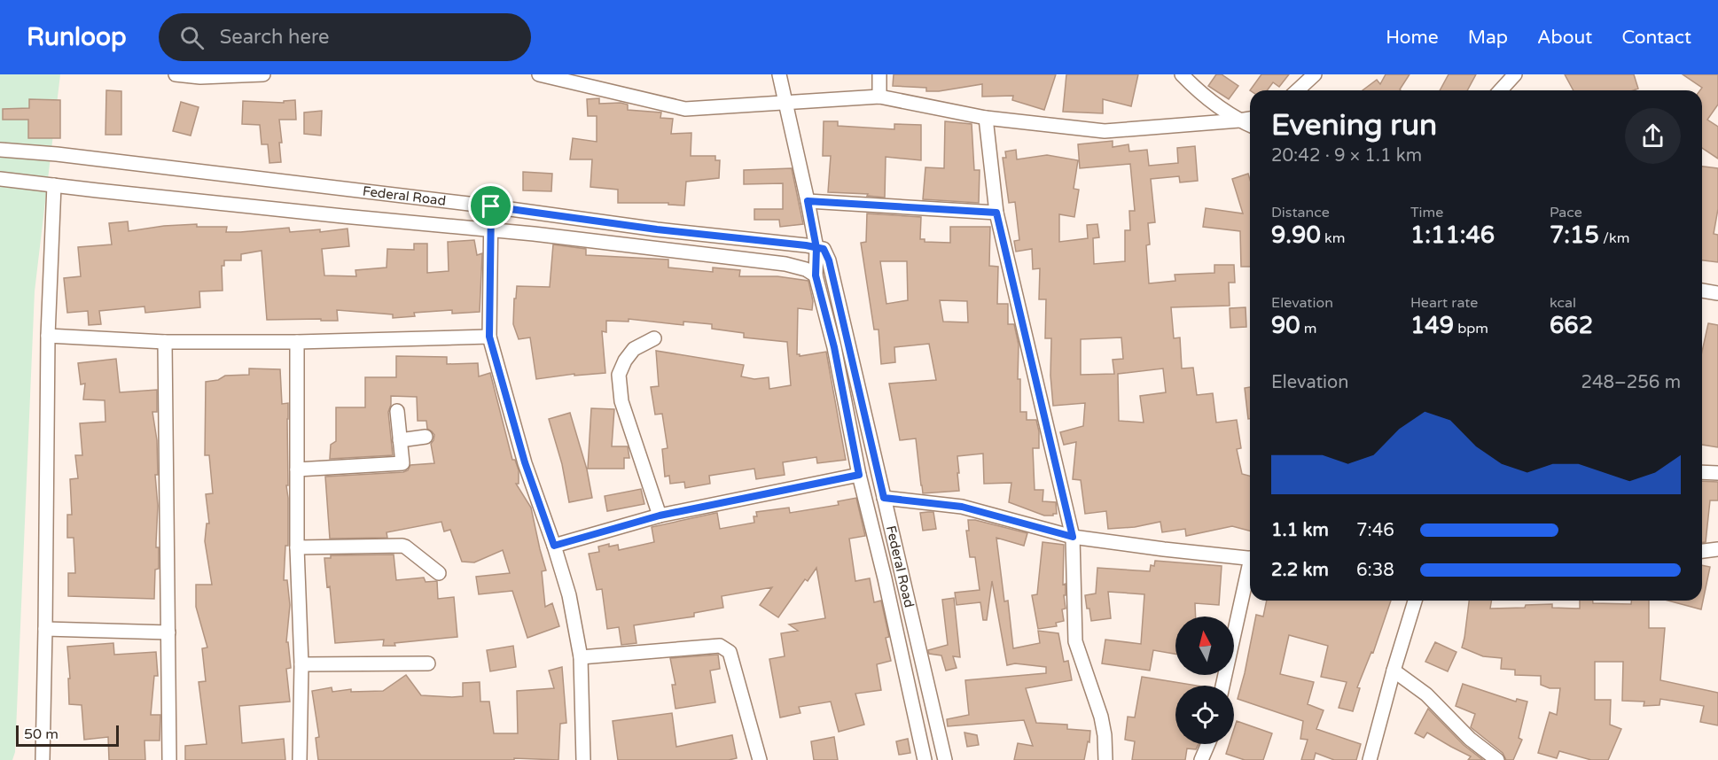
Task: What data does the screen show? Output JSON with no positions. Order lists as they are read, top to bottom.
{
  "streets": {
    "street": ["Federal Road"]
  },
  "scale_bar": "50 m",
  "north": "top",
  "page": {
    "header": "Runloop",
    "search": "Search here",
    "nav": [
      "Home",
      "Map",
      "About",
      "Contact"
    ],
    "heading": ["Evening run", "20:42 · 9 × 1.1 km"],
    "stats": [
      ["Distance", "9.90 km"],
      ["Time", "1:11:46"],
      ["Pace", "7:15 /km"],
      ["Elevation", "90 m"],
      ["Heart rate", "149 bpm"],
      ["kcal", "662"]
    ],
    "chart": ["Elevation", "248–256 m"],
    "list": [
      {
        "name": "1.1 km",
        "note": "7:46"
      },
      {
        "name": "2.2 km",
        "note": "6:38"
      }
    ],
    "scale": "50 m"
  }
}
